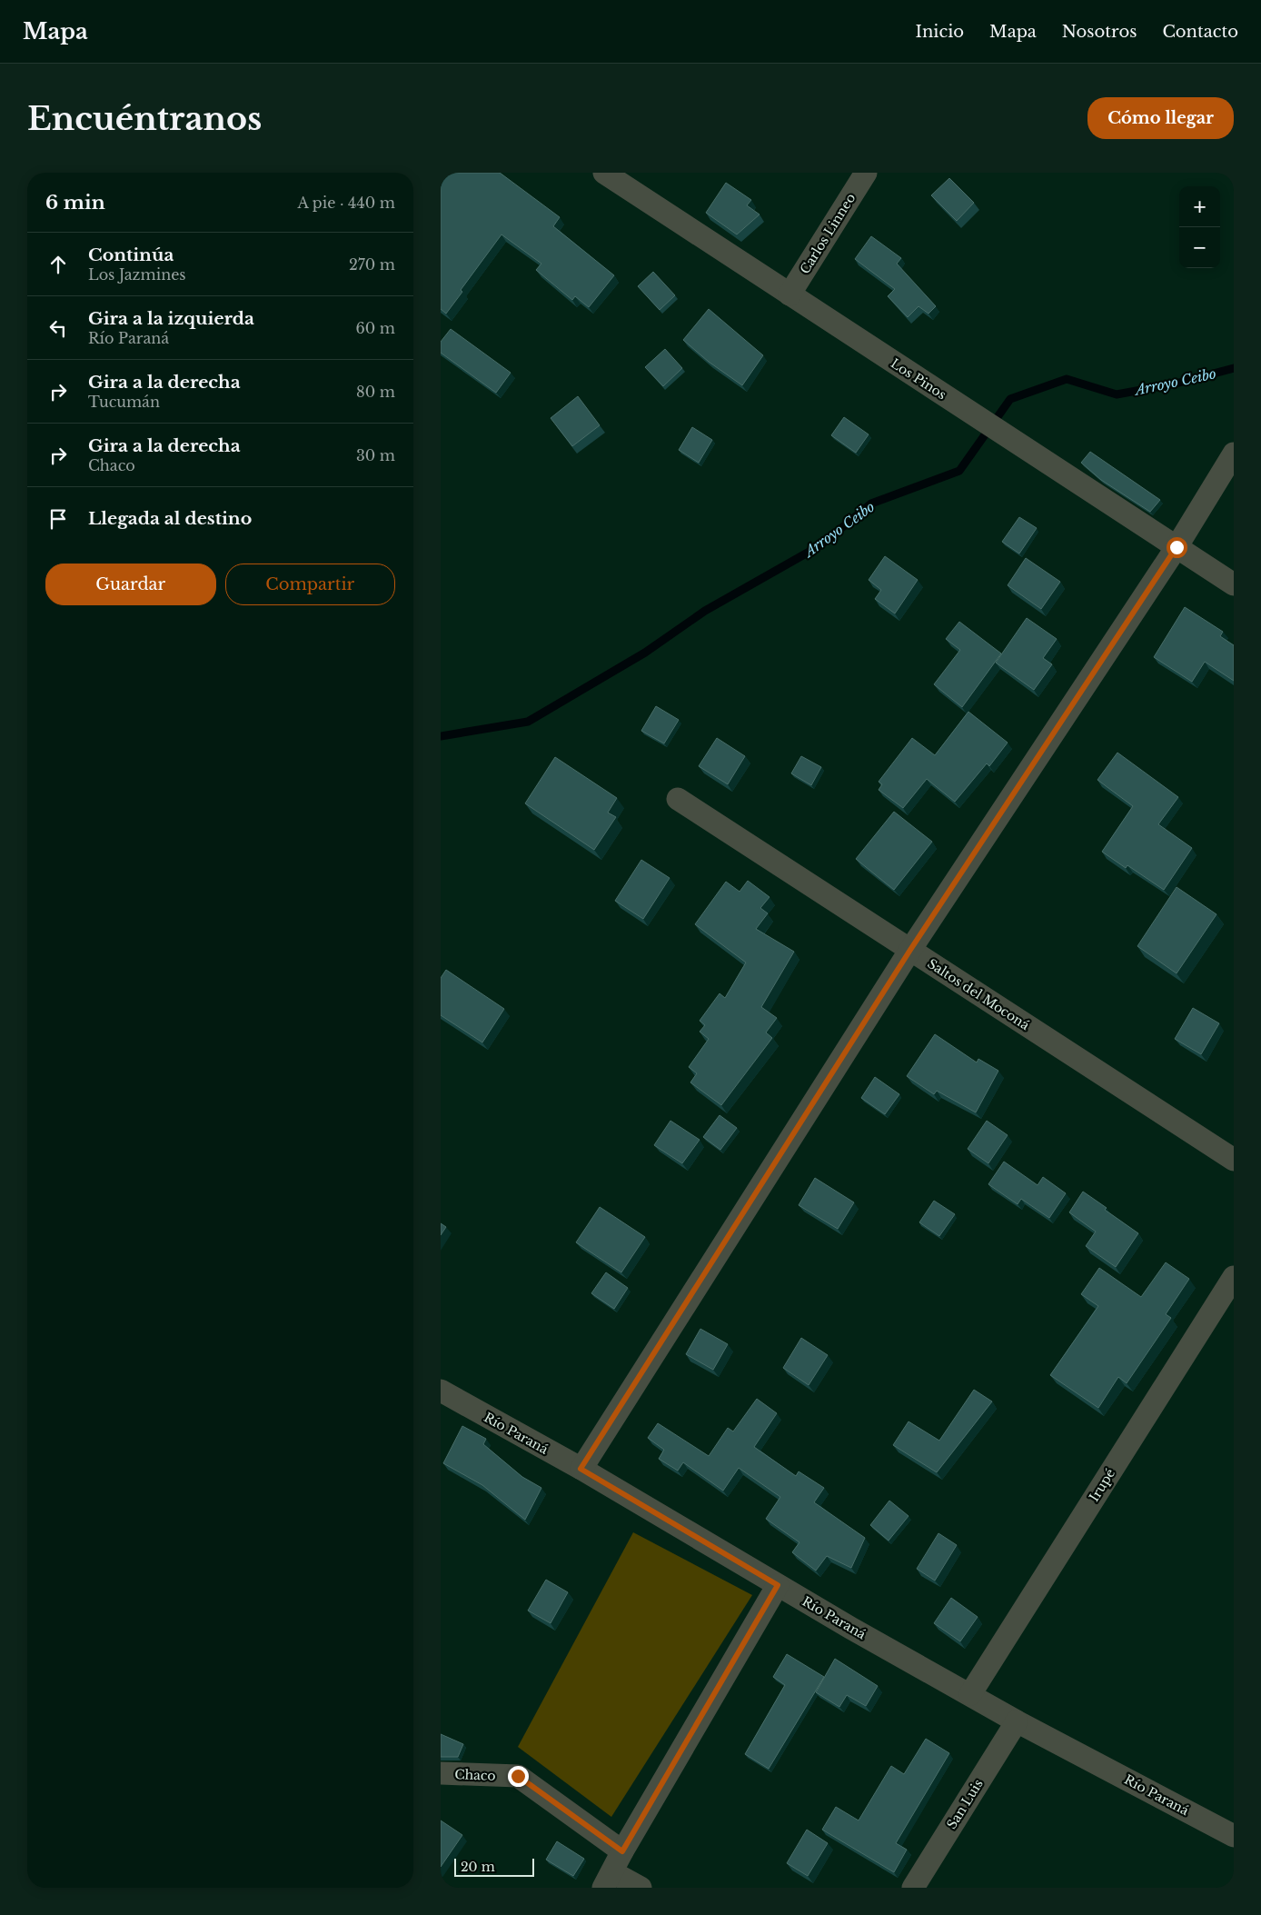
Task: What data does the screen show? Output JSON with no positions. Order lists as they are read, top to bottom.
{
  "streets": {
    "street": [
      "Carlos Linneo",
      "Los Pinos",
      "Saltos del Moconá",
      "Río Paraná",
      "Irupé",
      "Chaco",
      "San Luis"
    ]
  },
  "crossings": [
    ["Carlos Linneo", "Los Pinos"],
    ["Río Paraná", "Irupé"],
    ["Río Paraná", "San Luis"]
  ],
  "water": ["Arroyo Ceibo"],
  "scale_bar": "20 m",
  "page": {
    "header": "Mapa",
    "nav": [
      "Inicio",
      "Mapa",
      "Nosotros",
      "Contacto"
    ],
    "buttons": [
      "Cómo llegar",
      ["Guardar", "Compartir"]
    ],
    "title": "Encuéntranos",
    "heading": ["6 min", "A pie · 440 m"],
    "map_buttons": ["+", "−"],
    "list": [
      ["Continúa", "Los Jazmines", "270 m"],
      ["Gira a la izquierda", "Río Paraná", "60 m"],
      ["Gira a la derecha", "Tucumán", "80 m"],
      ["Gira a la derecha", "Chaco", "30 m"],
      "Llegada al destino"
    ],
    "scale": "20 m"
  }
}
